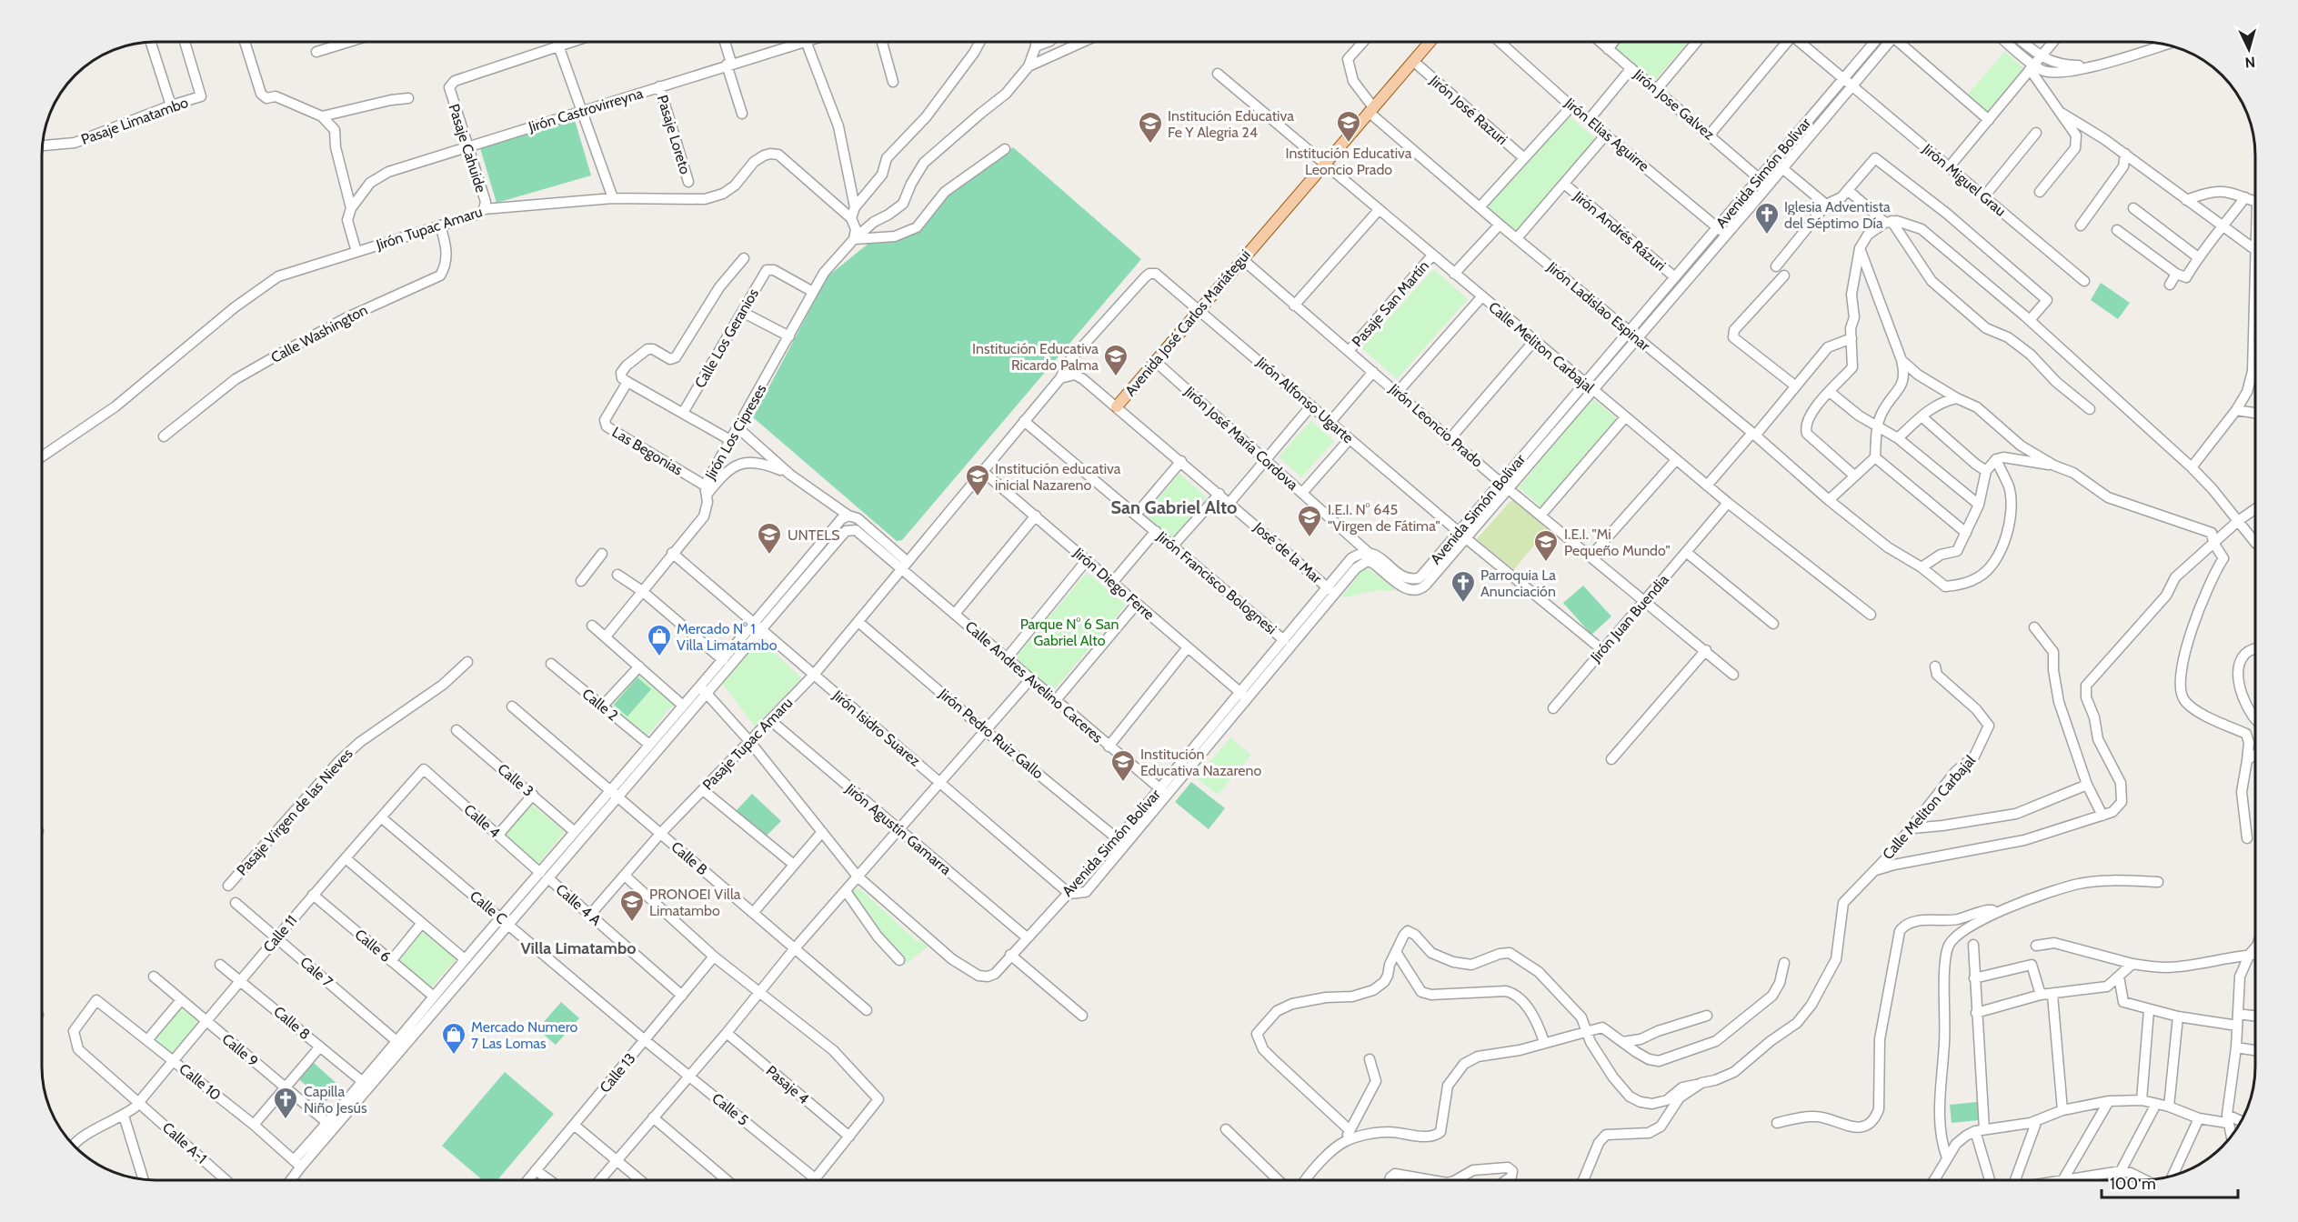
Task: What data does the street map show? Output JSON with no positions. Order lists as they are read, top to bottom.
{
  "streets": {
    "main road": ["Avenida José Carlos Mariátegui"],
    "street": [
      "Jirón Jose Galvez",
      "Jirón Castrovirreyna",
      "Jirón José Razuri",
      "Pasaje Limatambo",
      "Pasaje Loreto",
      "Jirón Elias Aguirre",
      "Pasaje Cahuide",
      "Avenida Simón Bolívar",
      "Jirón Miguel Grau",
      "Jirón Tupac Amaru",
      "Jirón Andrés Rázuri",
      "Pasaje San Martín",
      "Jirón Ladislao Espinar",
      "Calle Washington",
      "Calle Los Geranios",
      "Calle Meliton Carbajal",
      "Jirón Alfonso Ugarte",
      "Jirón Leoncio Prado",
      "Jirón Los Cipreses",
      "Jirón José María Cordova",
      "Las Begonias",
      "José de la Mar",
      "Jirón Francisco Bolognesi",
      "Jirón Diego Ferre",
      "Jirón Juan Buendia",
      "Calle Andres Avelino Caceres",
      "Calle 2",
      "Jirón Isidro Suarez",
      "Jirón Pedro Ruiz Gallo",
      "Pasaje Tupac Amaru",
      "Calle 3",
      "Pasaje Virgen de las Nieves",
      "Calle 4",
      "Jirón Agustín Gamarra",
      "Calle B",
      "Calle 4 A",
      "Calle C",
      "Calle 11",
      "Calle 6",
      "Cale 7",
      "Calle 8",
      "Calle 9",
      "Calle 13",
      "Calle 10",
      "Pasaje 4",
      "Calle 5",
      "Calle A-1"
    ]
  },
  "crossings": [
    ["Jirón Jose Galvez", "Avenida Simón Bolívar"],
    ["Jirón Castrovirreyna", "Pasaje Loreto"],
    ["Jirón Castrovirreyna", "Pasaje Cahuide"],
    ["Jirón José Razuri", "Avenida José Carlos Mariátegui"],
    ["Jirón Elias Aguirre", "Avenida Simón Bolívar"],
    ["Pasaje Cahuide", "Jirón Tupac Amaru"],
    ["Avenida Simón Bolívar", "Jirón Miguel Grau"],
    ["Avenida Simón Bolívar", "Jirón Andrés Rázuri"],
    ["Avenida Simón Bolívar", "Jirón Ladislao Espinar"],
    ["Avenida Simón Bolívar", "Calle Meliton Carbajal"],
    ["Avenida Simón Bolívar", "Jirón Alfonso Ugarte"],
    ["Avenida Simón Bolívar", "Jirón Leoncio Prado"],
    ["Avenida Simón Bolívar", "Jirón José María Cordova"],
    ["Avenida Simón Bolívar", "José de la Mar"],
    ["Avenida Simón Bolívar", "Jirón Francisco Bolognesi"],
    ["Avenida Simón Bolívar", "Jirón Diego Ferre"],
    ["Avenida Simón Bolívar", "Calle Andres Avelino Caceres"],
    ["Avenida Simón Bolívar", "Jirón Isidro Suarez"],
    ["Avenida Simón Bolívar", "Jirón Pedro Ruiz Gallo"],
    ["Avenida Simón Bolívar", "Jirón Agustín Gamarra"],
    ["Jirón Tupac Amaru", "Calle Washington"],
    ["Pasaje San Martín", "Calle Meliton Carbajal"],
    ["Pasaje San Martín", "Jirón Leoncio Prado"],
    ["Jirón Ladislao Espinar", "Avenida José Carlos Mariátegui"],
    ["Avenida José Carlos Mariátegui", "Calle Meliton Carbajal"],
    ["Avenida José Carlos Mariátegui", "Jirón Alfonso Ugarte"],
    ["Avenida José Carlos Mariátegui", "Jirón Leoncio Prado"],
    ["Avenida José Carlos Mariátegui", "Jirón José María Cordova"],
    ["Avenida José Carlos Mariátegui", "José de la Mar"],
    ["Calle Los Geranios", "Jirón Los Cipreses"],
    ["Calle Meliton Carbajal", "Jirón Juan Buendia"],
    ["Jirón Alfonso Ugarte", "Jirón Juan Buendia"],
    ["Jirón Leoncio Prado", "Jirón Juan Buendia"],
    ["Jirón Los Cipreses", "Las Begonias"],
    ["Jirón Los Cipreses", "Jirón Isidro Suarez"],
    ["Calle Andres Avelino Caceres", "Pasaje Tupac Amaru"],
    ["Jirón Isidro Suarez", "Pasaje Tupac Amaru"],
    ["Jirón Pedro Ruiz Gallo", "Pasaje Tupac Amaru"],
    ["Pasaje Tupac Amaru", "Jirón Agustín Gamarra"],
    ["Pasaje Tupac Amaru", "Calle B"],
    ["Pasaje Tupac Amaru", "Calle 4 A"],
    ["Calle 4", "Calle 4 A"],
    ["Calle 4", "Calle 11"],
    ["Calle 4 A", "Calle 13"],
    ["Calle C", "Calle 11"],
    ["Calle C", "Calle 13"],
    ["Calle C", "Calle 5"],
    ["Calle 11", "Calle 6"],
    ["Calle 11", "Cale 7"],
    ["Calle 11", "Calle 8"],
    ["Calle 11", "Calle 9"],
    ["Calle 11", "Calle 10"],
    ["Calle 11", "Calle A-1"],
    ["Calle 13", "Calle 5"],
    ["Calle 10", "Calle A-1"]
  ],
  "districts": ["San Gabriel Alto", "Villa Limatambo"],
  "parks": ["Parque N° 6 San Gabriel Alto"],
  "places": {
    "school or university": [
      "Institución Educativa Leoncio Prado",
      "Institución Educativa Fe Y Alegria 24",
      "Institución Educativa Ricardo Palma",
      "Institución educativa inicial Nazareno",
      "I.E.I. N° 645 \"Virgen de Fátima\"",
      "UNTELS",
      "I.E.I. \"Mi Pequeño Mundo\"",
      "Institución Educativa Nazareno",
      "PRONOEI Villa Limatambo"
    ],
    "church": ["Iglesia Adventista del Séptimo Día", "Parroquia La Anunciación", "Capilla Niño Jesús"],
    "shop": ["Mercado N° 1 Villa Limatambo", "Mercado Numero 7 Las Lomas"]
  },
  "scale_bar": "100 m",
  "north": "bottom"
}
